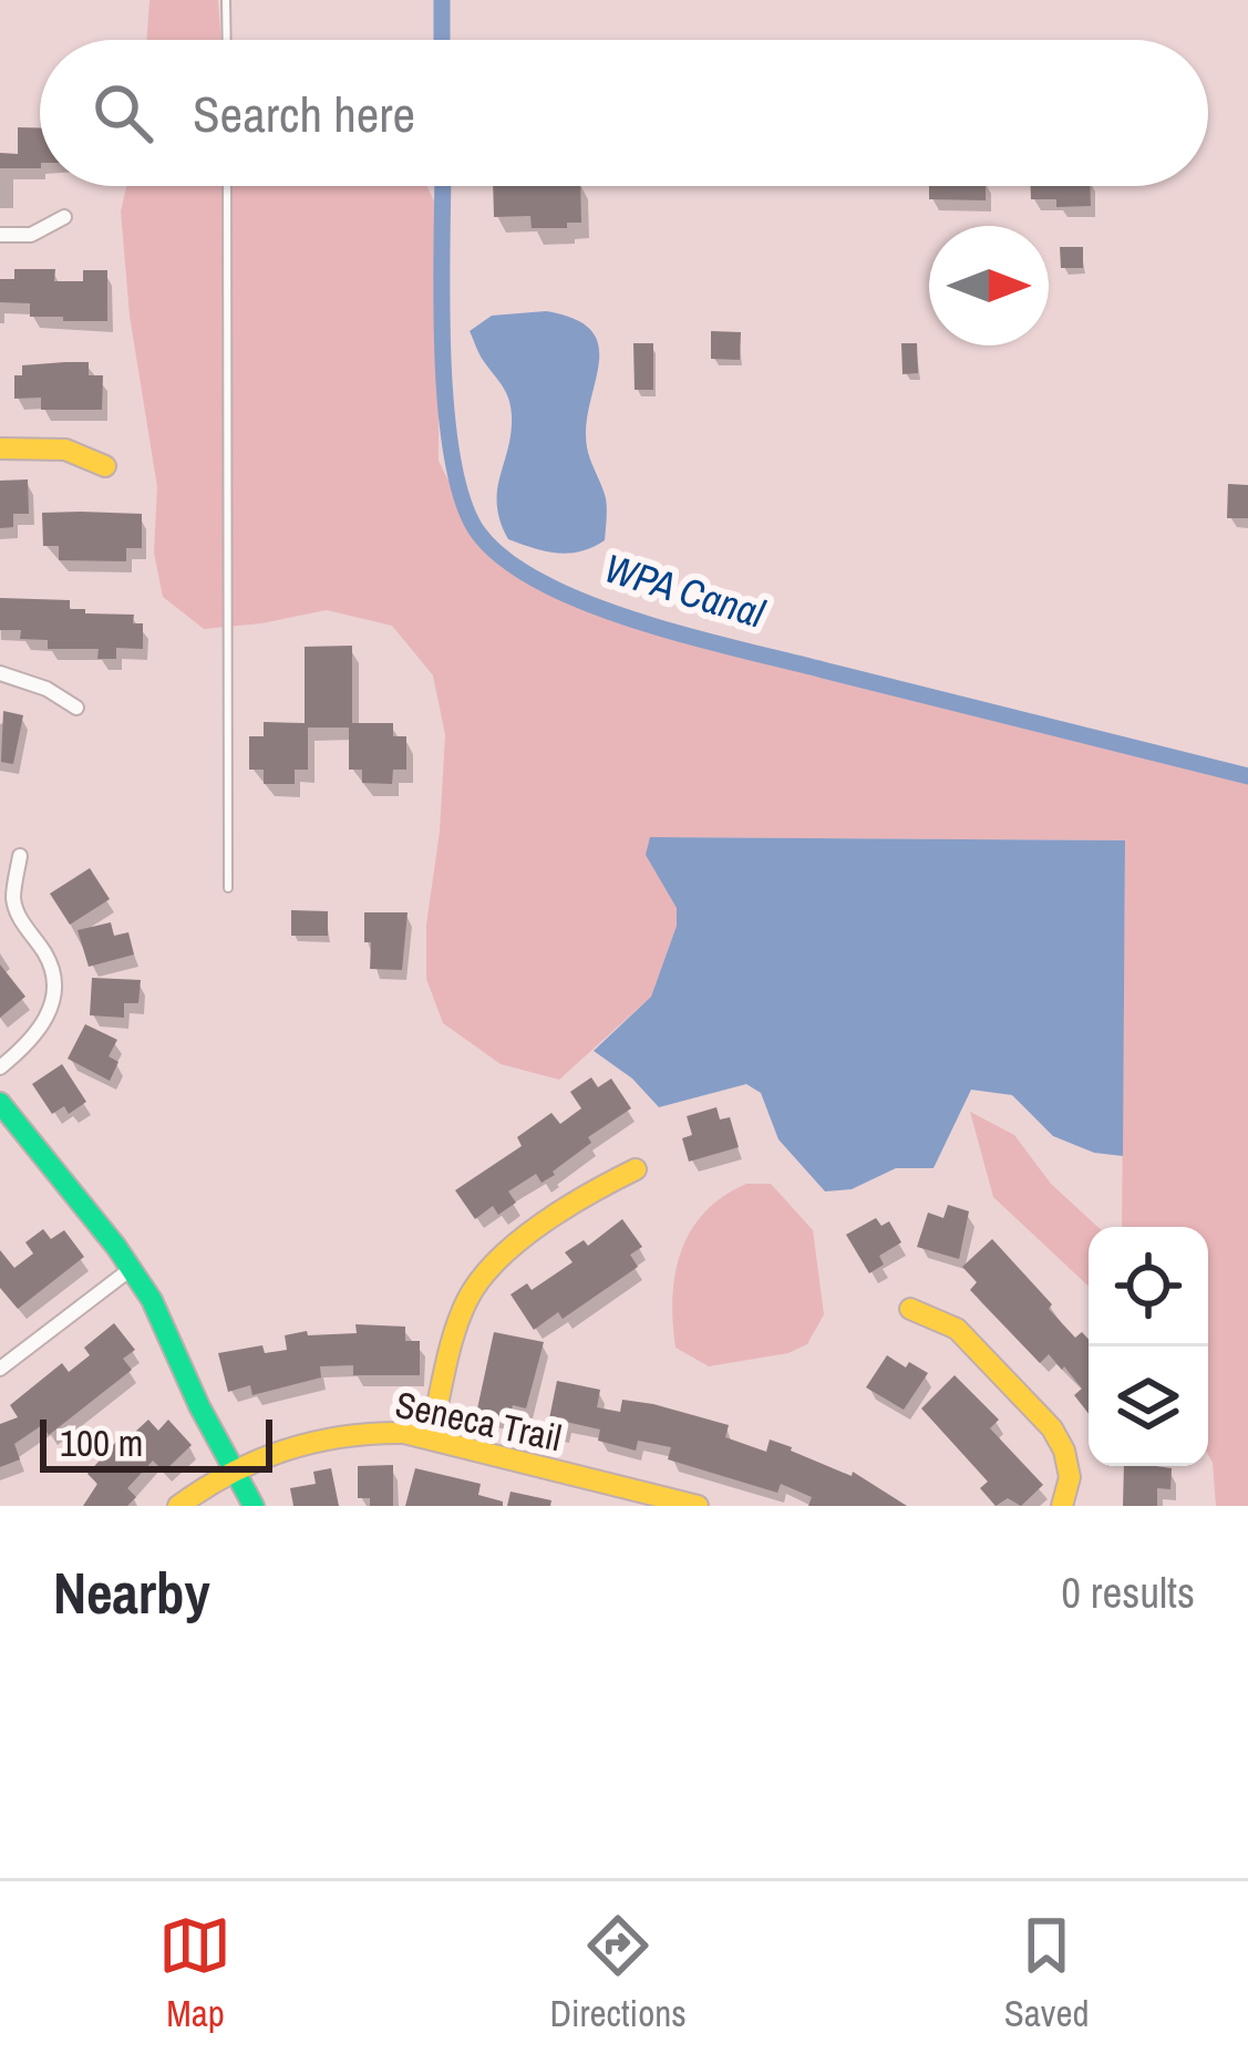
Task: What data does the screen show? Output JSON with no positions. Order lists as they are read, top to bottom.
{
  "streets": {
    "street": ["Seneca Trail"]
  },
  "water": ["WPA Canal"],
  "scale_bar": "100 m",
  "north": "right",
  "page": {
    "search": "Search here",
    "scale": "100 m",
    "heading": ["Nearby", "0 results"],
    "nav": ["Map", "Directions", "Saved"]
  }
}
